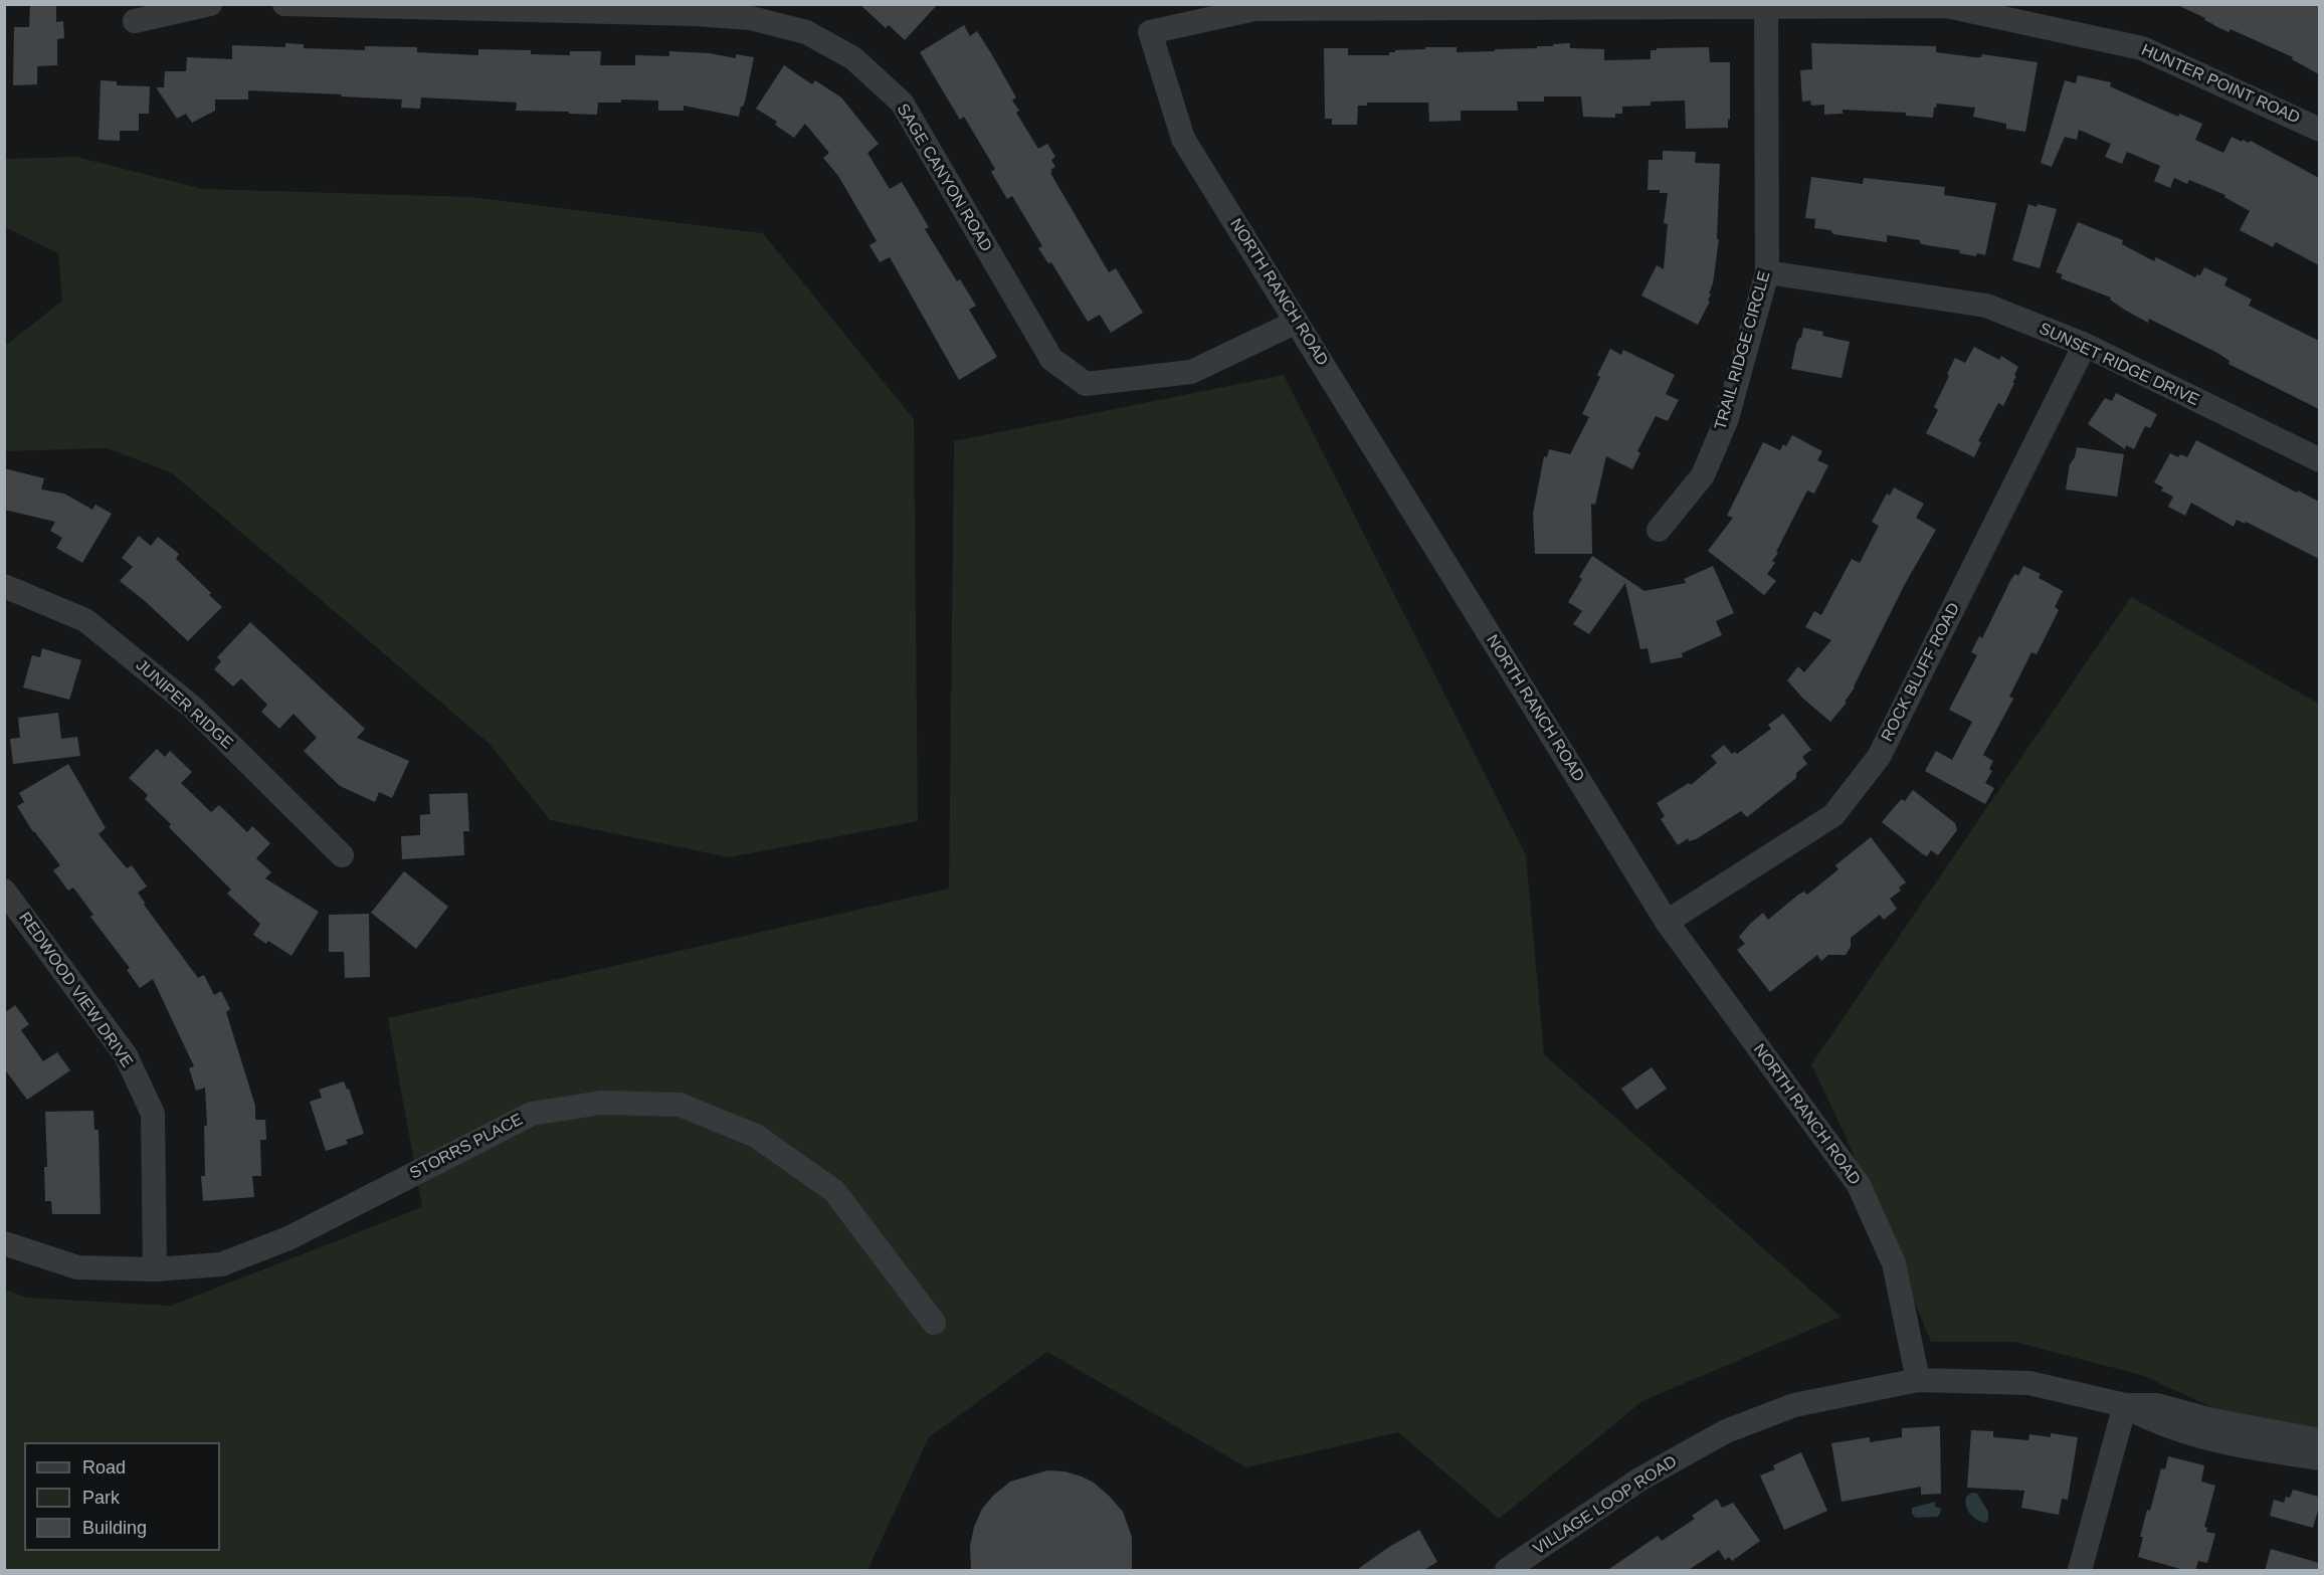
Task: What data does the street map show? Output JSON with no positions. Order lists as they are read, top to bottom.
{
  "streets": {
    "street": [
      "HUNTER POINT ROAD",
      "SAGE CANYON ROAD",
      "NORTH RANCH ROAD",
      "TRAIL RIDGE CIRCLE",
      "SUNSET RIDGE DRIVE",
      "ROCK BLUFF ROAD",
      "JUNIPER RIDGE",
      "REDWOOD VIEW DRIVE",
      "STORRS PLACE",
      "VILLAGE LOOP ROAD"
    ]
  },
  "crossings": [
    ["HUNTER POINT ROAD", "NORTH RANCH ROAD"],
    ["HUNTER POINT ROAD", "TRAIL RIDGE CIRCLE"],
    ["SAGE CANYON ROAD", "NORTH RANCH ROAD"],
    ["NORTH RANCH ROAD", "ROCK BLUFF ROAD"],
    ["NORTH RANCH ROAD", "VILLAGE LOOP ROAD"],
    ["TRAIL RIDGE CIRCLE", "SUNSET RIDGE DRIVE"],
    ["SUNSET RIDGE DRIVE", "ROCK BLUFF ROAD"],
    ["REDWOOD VIEW DRIVE", "STORRS PLACE"]
  ],
  "legend": ["Road", "Park", "Building"]
}
